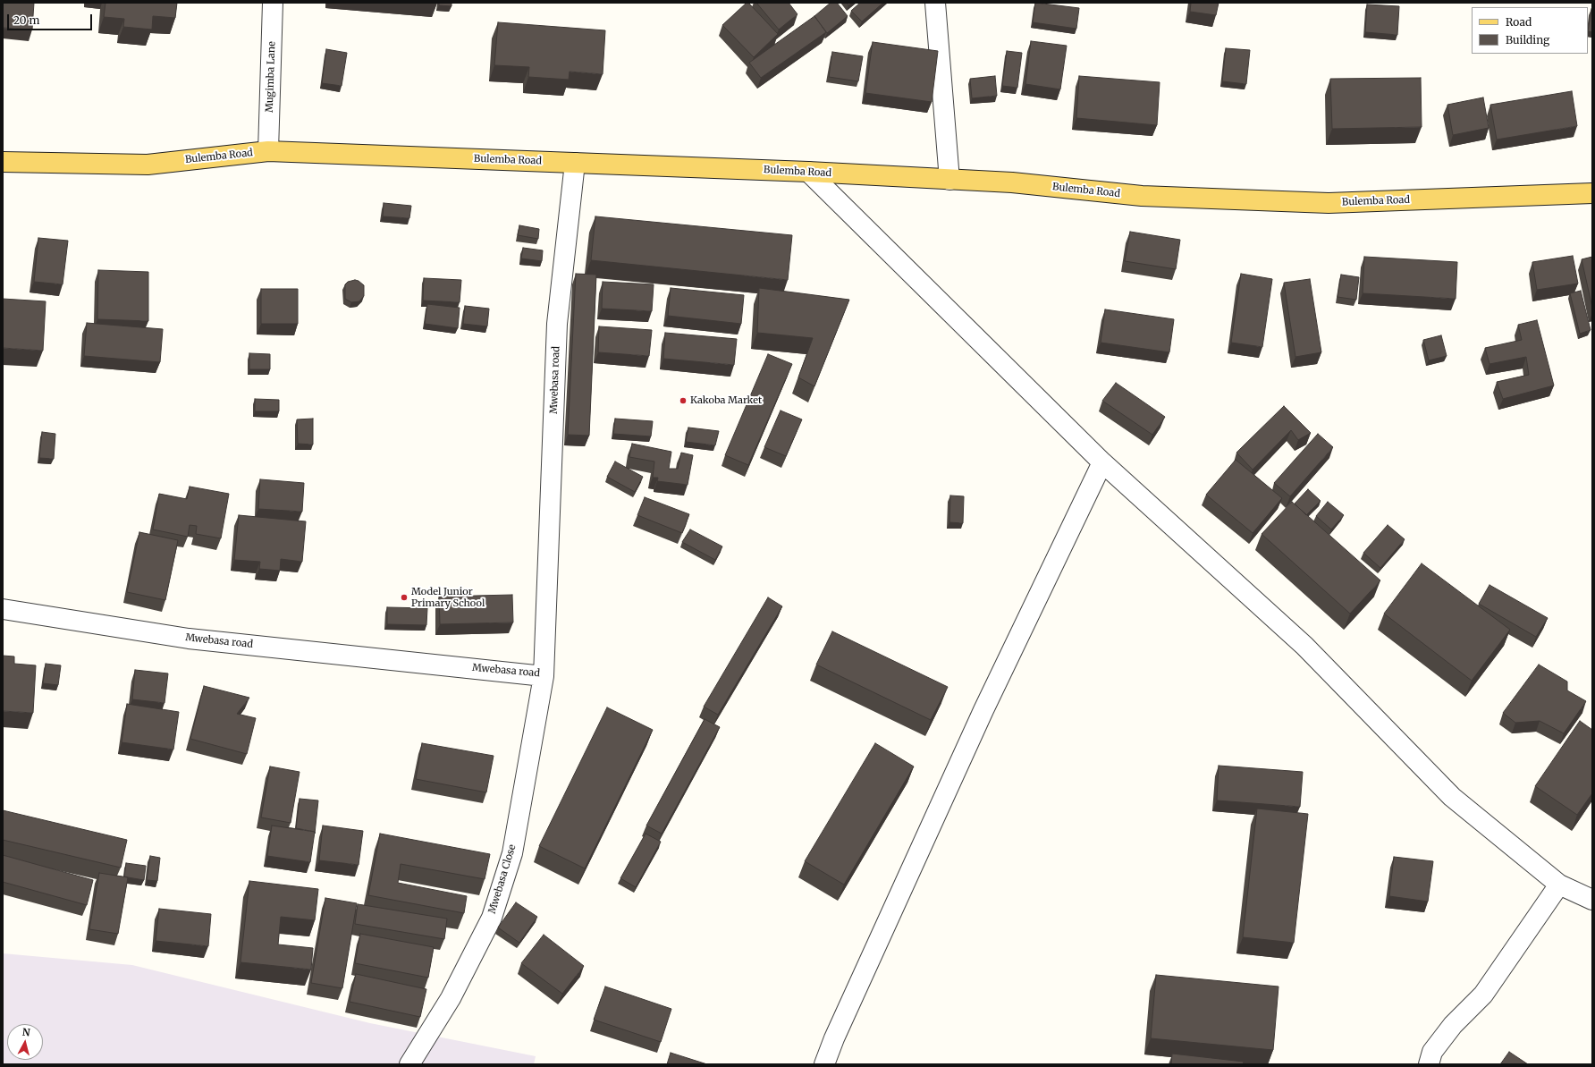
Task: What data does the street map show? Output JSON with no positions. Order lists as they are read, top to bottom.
{
  "streets": {
    "main road": ["Bulemba Road"],
    "street": ["Mugimba Lane", "Mwebasa road", "Mwebasa Close"]
  },
  "crossings": [
    ["Mugimba Lane", "Bulemba Road"],
    ["Bulemba Road", "Mwebasa road"],
    ["Mwebasa road", "Mwebasa Close"]
  ],
  "places": ["Kakoba Market", "Model Junior Primary School"],
  "legend": ["Road", "Building"],
  "scale_bar": "20 m",
  "north": "top"
}
